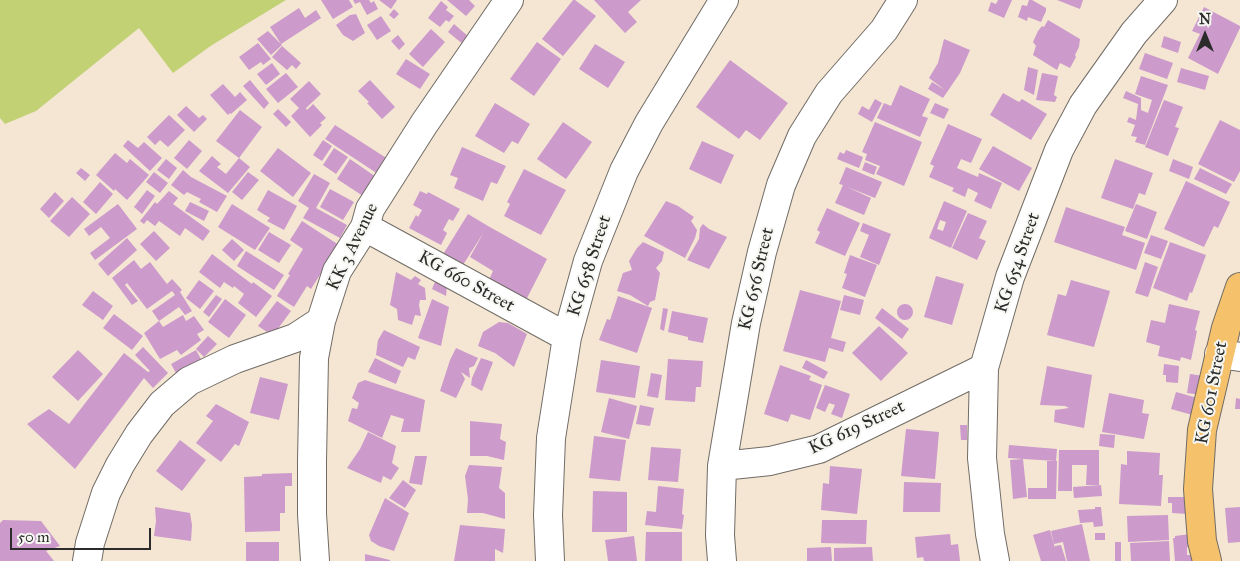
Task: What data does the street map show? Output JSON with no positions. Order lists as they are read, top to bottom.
{
  "streets": {
    "main road": ["KG 601 Street"],
    "street": [
      "KK 3 Avenue",
      "KG 654 Street",
      "KG 658 Street",
      "KG 656 Street",
      "KG 660 Street",
      "KG 619 Street"
    ]
  },
  "crossings": [
    ["KK 3 Avenue", "KG 660 Street"],
    ["KG 654 Street", "KG 619 Street"],
    ["KG 658 Street", "KG 660 Street"],
    ["KG 656 Street", "KG 619 Street"]
  ],
  "scale_bar": "50 m",
  "north": "top"
}
